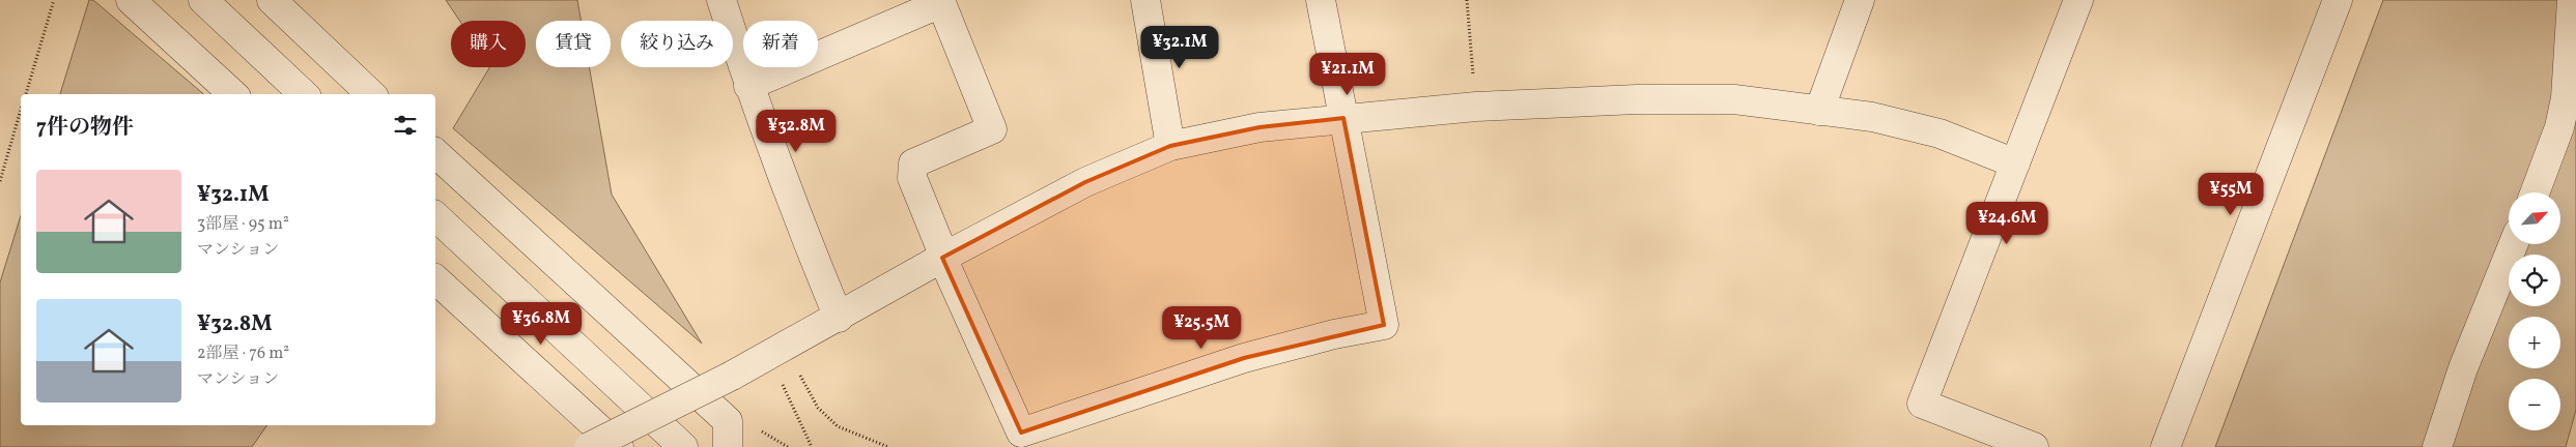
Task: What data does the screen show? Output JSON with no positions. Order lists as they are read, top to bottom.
{
  "north": "top right",
  "page": {
    "chip": [
      "購入",
      "賃貸",
      "絞り込み",
      "新着"
    ],
    "price": [
      "¥32.1M",
      "¥21.1M",
      "¥32.8M",
      "¥55M",
      "¥24.6M",
      "¥36.8M",
      "¥25.5M"
    ],
    "heading": "7件の物件",
    "list": [
      {
        "name": "¥32.1M",
        "note": "3部屋 · 95 m² · マンション"
      },
      {
        "name": "¥32.8M",
        "note": "2部屋 · 76 m² · マンション"
      }
    ],
    "map_buttons": ["+", "−"]
  }
}
